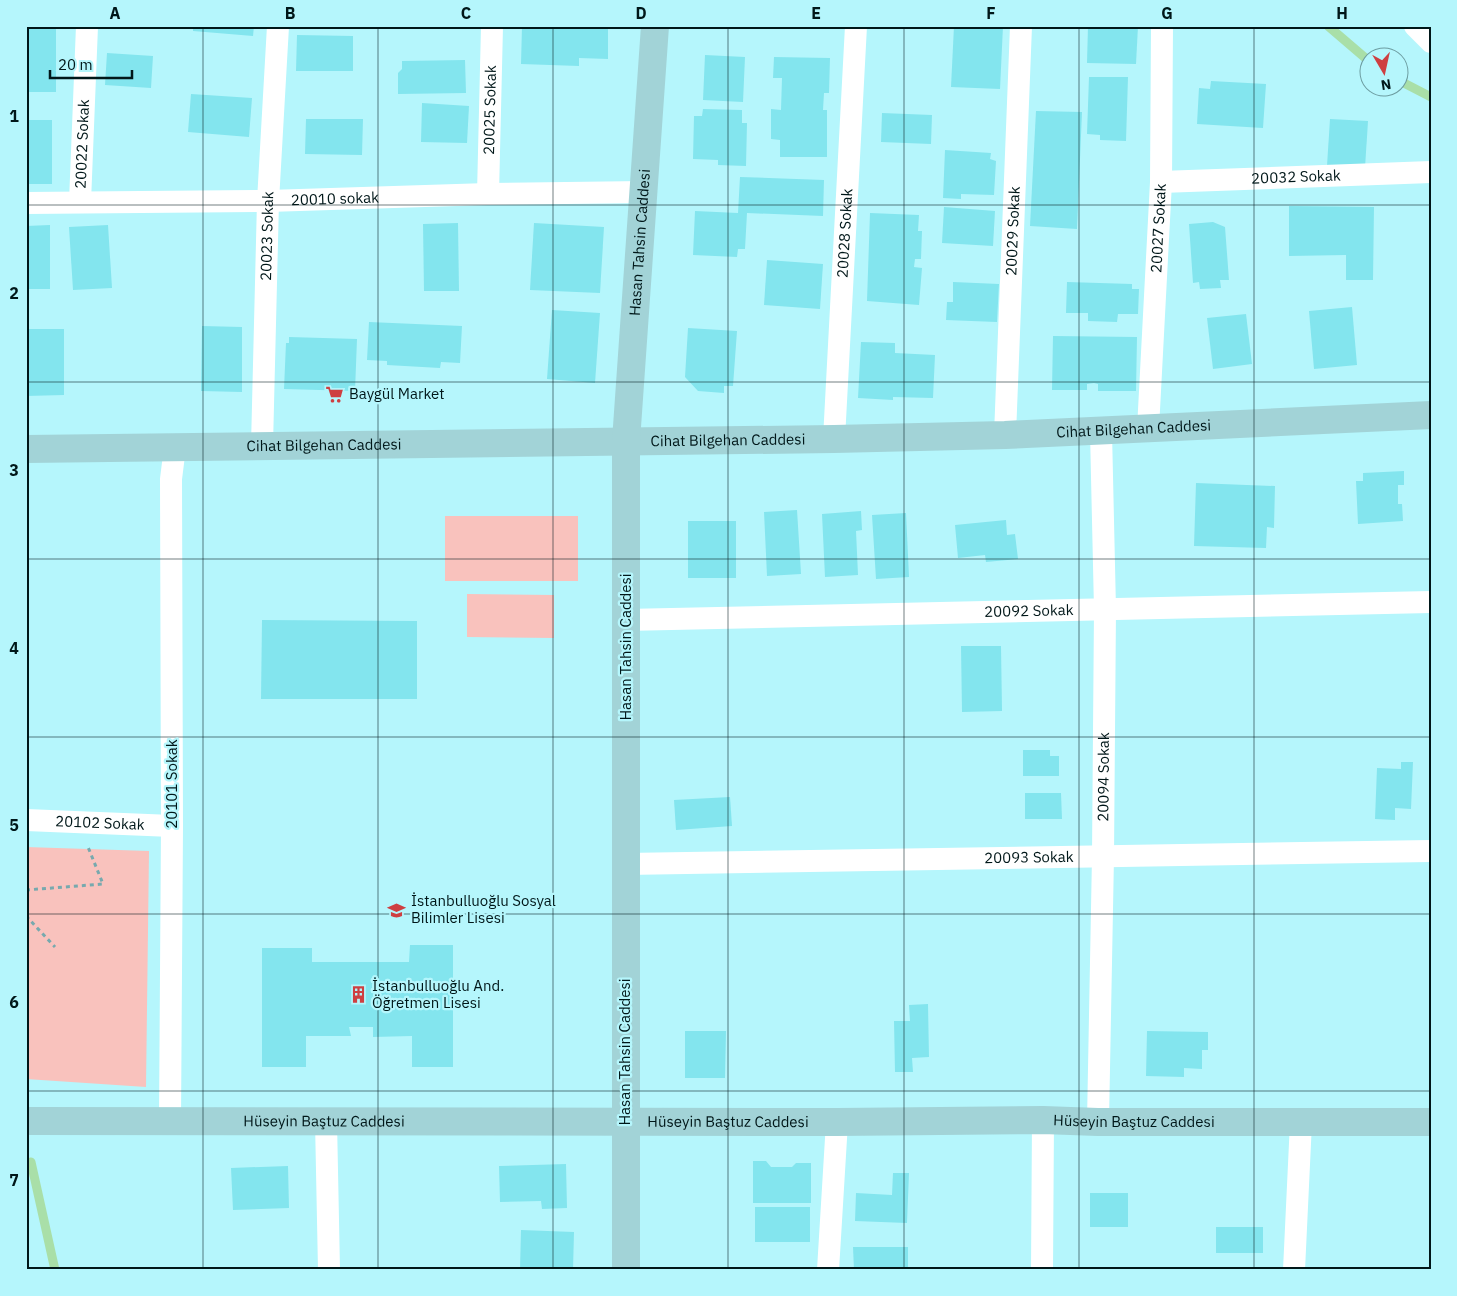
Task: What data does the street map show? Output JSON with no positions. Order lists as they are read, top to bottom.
{
  "streets": {
    "main road": ["Hasan Tahsin Caddesi", "Cihat Bilgehan Caddesi", "Hüseyin Baştuz Caddesi"],
    "street": [
      "20025 Sokak",
      "20022 Sokak",
      "20032 Sokak",
      "20010 sokak",
      "20027 Sokak",
      "20029 Sokak",
      "20028 Sokak",
      "20023 Sokak",
      "20092 Sokak",
      "20094 Sokak",
      "20101 Sokak",
      "20102 Sokak",
      "20093 Sokak"
    ]
  },
  "crossings": [
    ["20025 Sokak", "20010 sokak"],
    ["20022 Sokak", "20010 sokak"],
    ["20032 Sokak", "20027 Sokak"],
    ["20010 sokak", "20023 Sokak"],
    ["20010 sokak", "Hasan Tahsin Caddesi"],
    ["20027 Sokak", "Cihat Bilgehan Caddesi"],
    ["20029 Sokak", "Cihat Bilgehan Caddesi"],
    ["20028 Sokak", "Cihat Bilgehan Caddesi"],
    ["20023 Sokak", "Cihat Bilgehan Caddesi"],
    ["Hasan Tahsin Caddesi", "Cihat Bilgehan Caddesi"],
    ["Hasan Tahsin Caddesi", "20092 Sokak"],
    ["Hasan Tahsin Caddesi", "20093 Sokak"],
    ["Hasan Tahsin Caddesi", "Hüseyin Baştuz Caddesi"],
    ["Cihat Bilgehan Caddesi", "20094 Sokak"],
    ["Cihat Bilgehan Caddesi", "20101 Sokak"],
    ["20092 Sokak", "20094 Sokak"],
    ["20094 Sokak", "20093 Sokak"],
    ["20094 Sokak", "Hüseyin Baştuz Caddesi"],
    ["20101 Sokak", "20102 Sokak"],
    ["20101 Sokak", "Hüseyin Baştuz Caddesi"]
  ],
  "places": {
    "supermarket": ["Baygül Market"],
    "school or university": ["İstanbulluoğlu Sosyal Bilimler Lisesi"],
    "building": ["İstanbulluoğlu And. Öğretmen Lisesi"]
  },
  "scale_bar": "20 m",
  "north": "bottom",
  "grid": {
    "columns": [
      "A",
      "B",
      "C",
      "D",
      "E",
      "F",
      "G",
      "H"
    ],
    "rows": [
      "1",
      "2",
      "3",
      "4",
      "5",
      "6",
      "7"
    ]
  }
}
